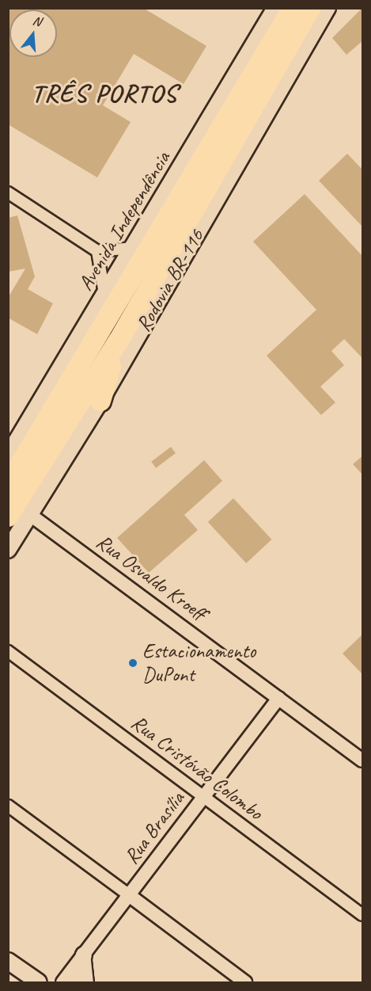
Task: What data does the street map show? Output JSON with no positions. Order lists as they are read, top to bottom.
{
  "streets": {
    "highway": ["Rodovia BR-116"],
    "main road": ["Avenida Independência"],
    "street": ["Rua Osvaldo Kroeff", "Rua Cristóvão Colombo", "Rua Brasília"]
  },
  "crossings": [
    ["Rodovia BR-116", "Rua Osvaldo Kroeff"],
    ["Rua Osvaldo Kroeff", "Rua Brasília"],
    ["Rua Cristóvão Colombo", "Rua Brasília"]
  ],
  "districts": ["TRÊS PORTOS"],
  "places": ["Estacionamento DuPont"],
  "north": "top"
}
